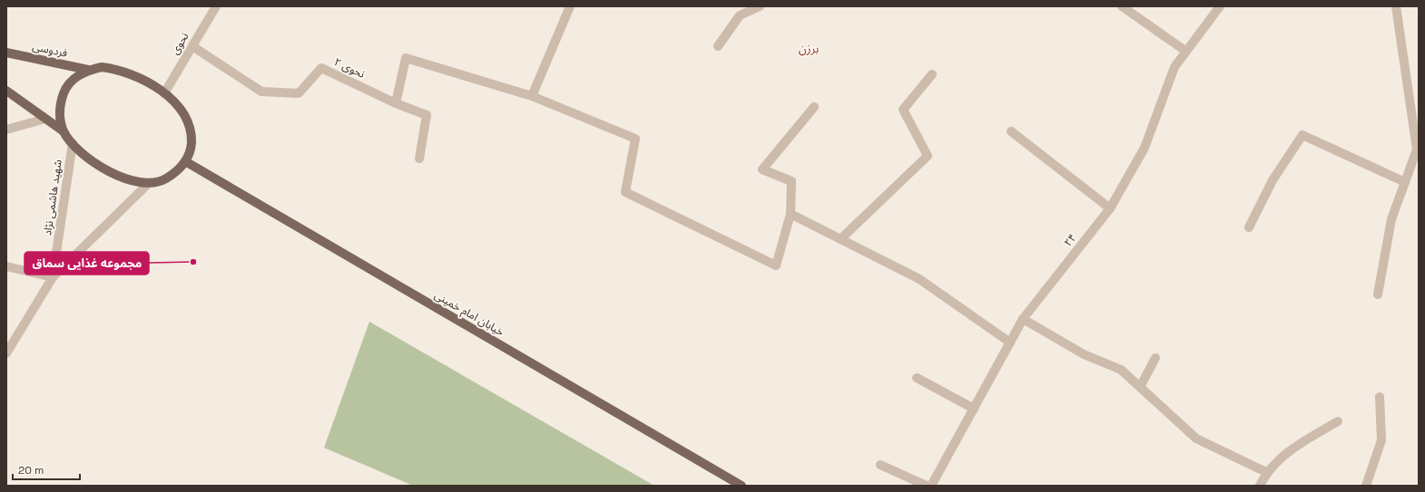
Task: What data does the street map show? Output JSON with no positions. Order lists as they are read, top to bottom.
{
  "streets": {
    "main road": ["فردوسی", "خیابان امام خمینی"],
    "street": [
      "نحوی",
      "نحوی ۲",
      "شهید هاشمی نژاد",
      "۲۴"
    ]
  },
  "crossings": [
    ["نحوی", "فردوسی"],
    ["نحوی", "نحوی ۲"],
    ["نحوی", "شهید هاشمی نژاد"],
    ["نحوی", "خیابان امام خمینی"],
    ["فردوسی", "شهید هاشمی نژاد"],
    ["فردوسی", "خیابان امام خمینی"],
    ["شهید هاشمی نژاد", "خیابان امام خمینی"]
  ],
  "districts": ["برزن"],
  "places": ["مجموعه غذایی سماق"],
  "scale_bar": "20 m"
}
